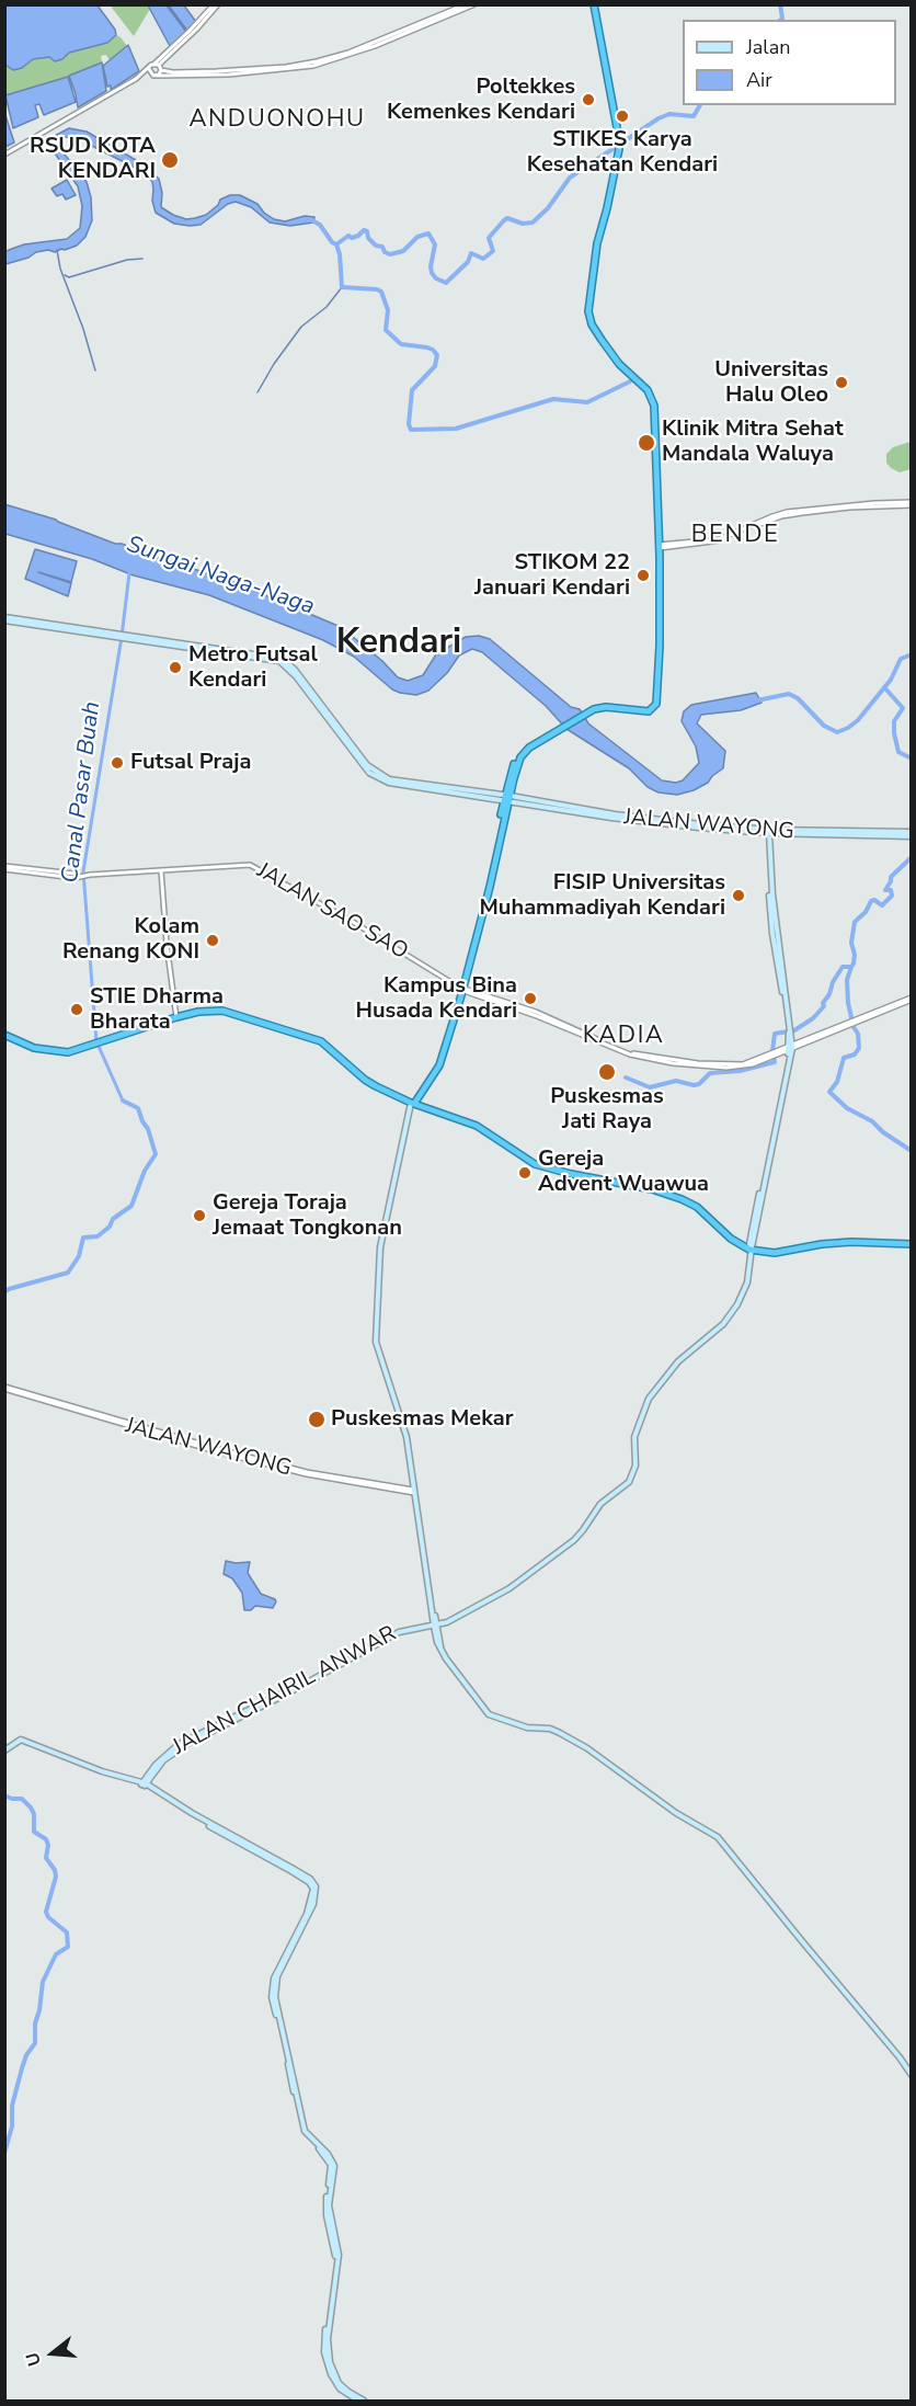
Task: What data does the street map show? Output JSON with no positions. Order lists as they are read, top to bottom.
{
  "streets": {
    "main road": ["JALAN WAYONG", "JALAN CHAIRIL ANWAR"],
    "street": ["JALAN SAO SAO"]
  },
  "crossings": [
    ["JALAN WAYONG", "JALAN CHAIRIL ANWAR"],
    ["JALAN SAO SAO", "JALAN CHAIRIL ANWAR"]
  ],
  "districts": [
    "ANDUONOHU",
    "BENDE",
    "Kendari",
    "KADIA"
  ],
  "water": ["Sungai Naga-Naga", "Canal Pasar Buah"],
  "places": [
    "Poltekkes Kemenkes Kendari",
    "STIKES Karya Kesehatan Kendari",
    "RSUD KOTA KENDARI",
    "Universitas Halu Oleo",
    "Klinik Mitra Sehat Mandala Waluya",
    "STIKOM 22 Januari Kendari",
    "Metro Futsal Kendari",
    "Futsal Praja",
    "FISIP Universitas Muhammadiyah Kendari",
    "Kolam Renang KONI",
    "Kampus Bina Husada Kendari",
    "STIE Dharma Bharata",
    "Puskesmas Jati Raya",
    "Gereja Advent Wuawua",
    "Gereja Toraja Jemaat Tongkonan",
    "Puskesmas Mekar"
  ],
  "legend": ["Jalan", "Air"],
  "north": "left"
}
